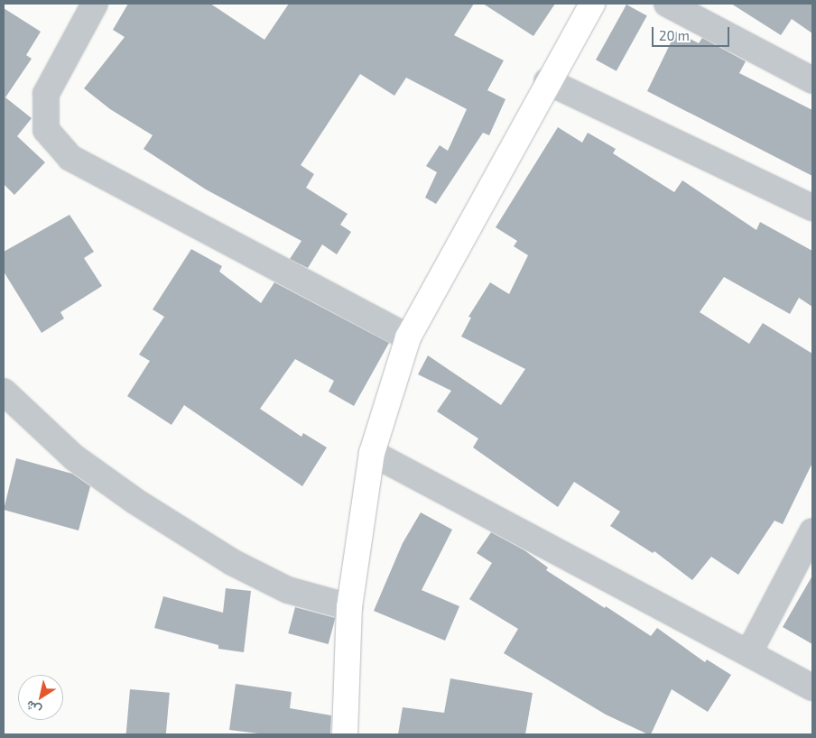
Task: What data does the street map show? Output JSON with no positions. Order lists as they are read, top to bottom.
{
  "scale_bar": "20 m",
  "north": "bottom left"
}
